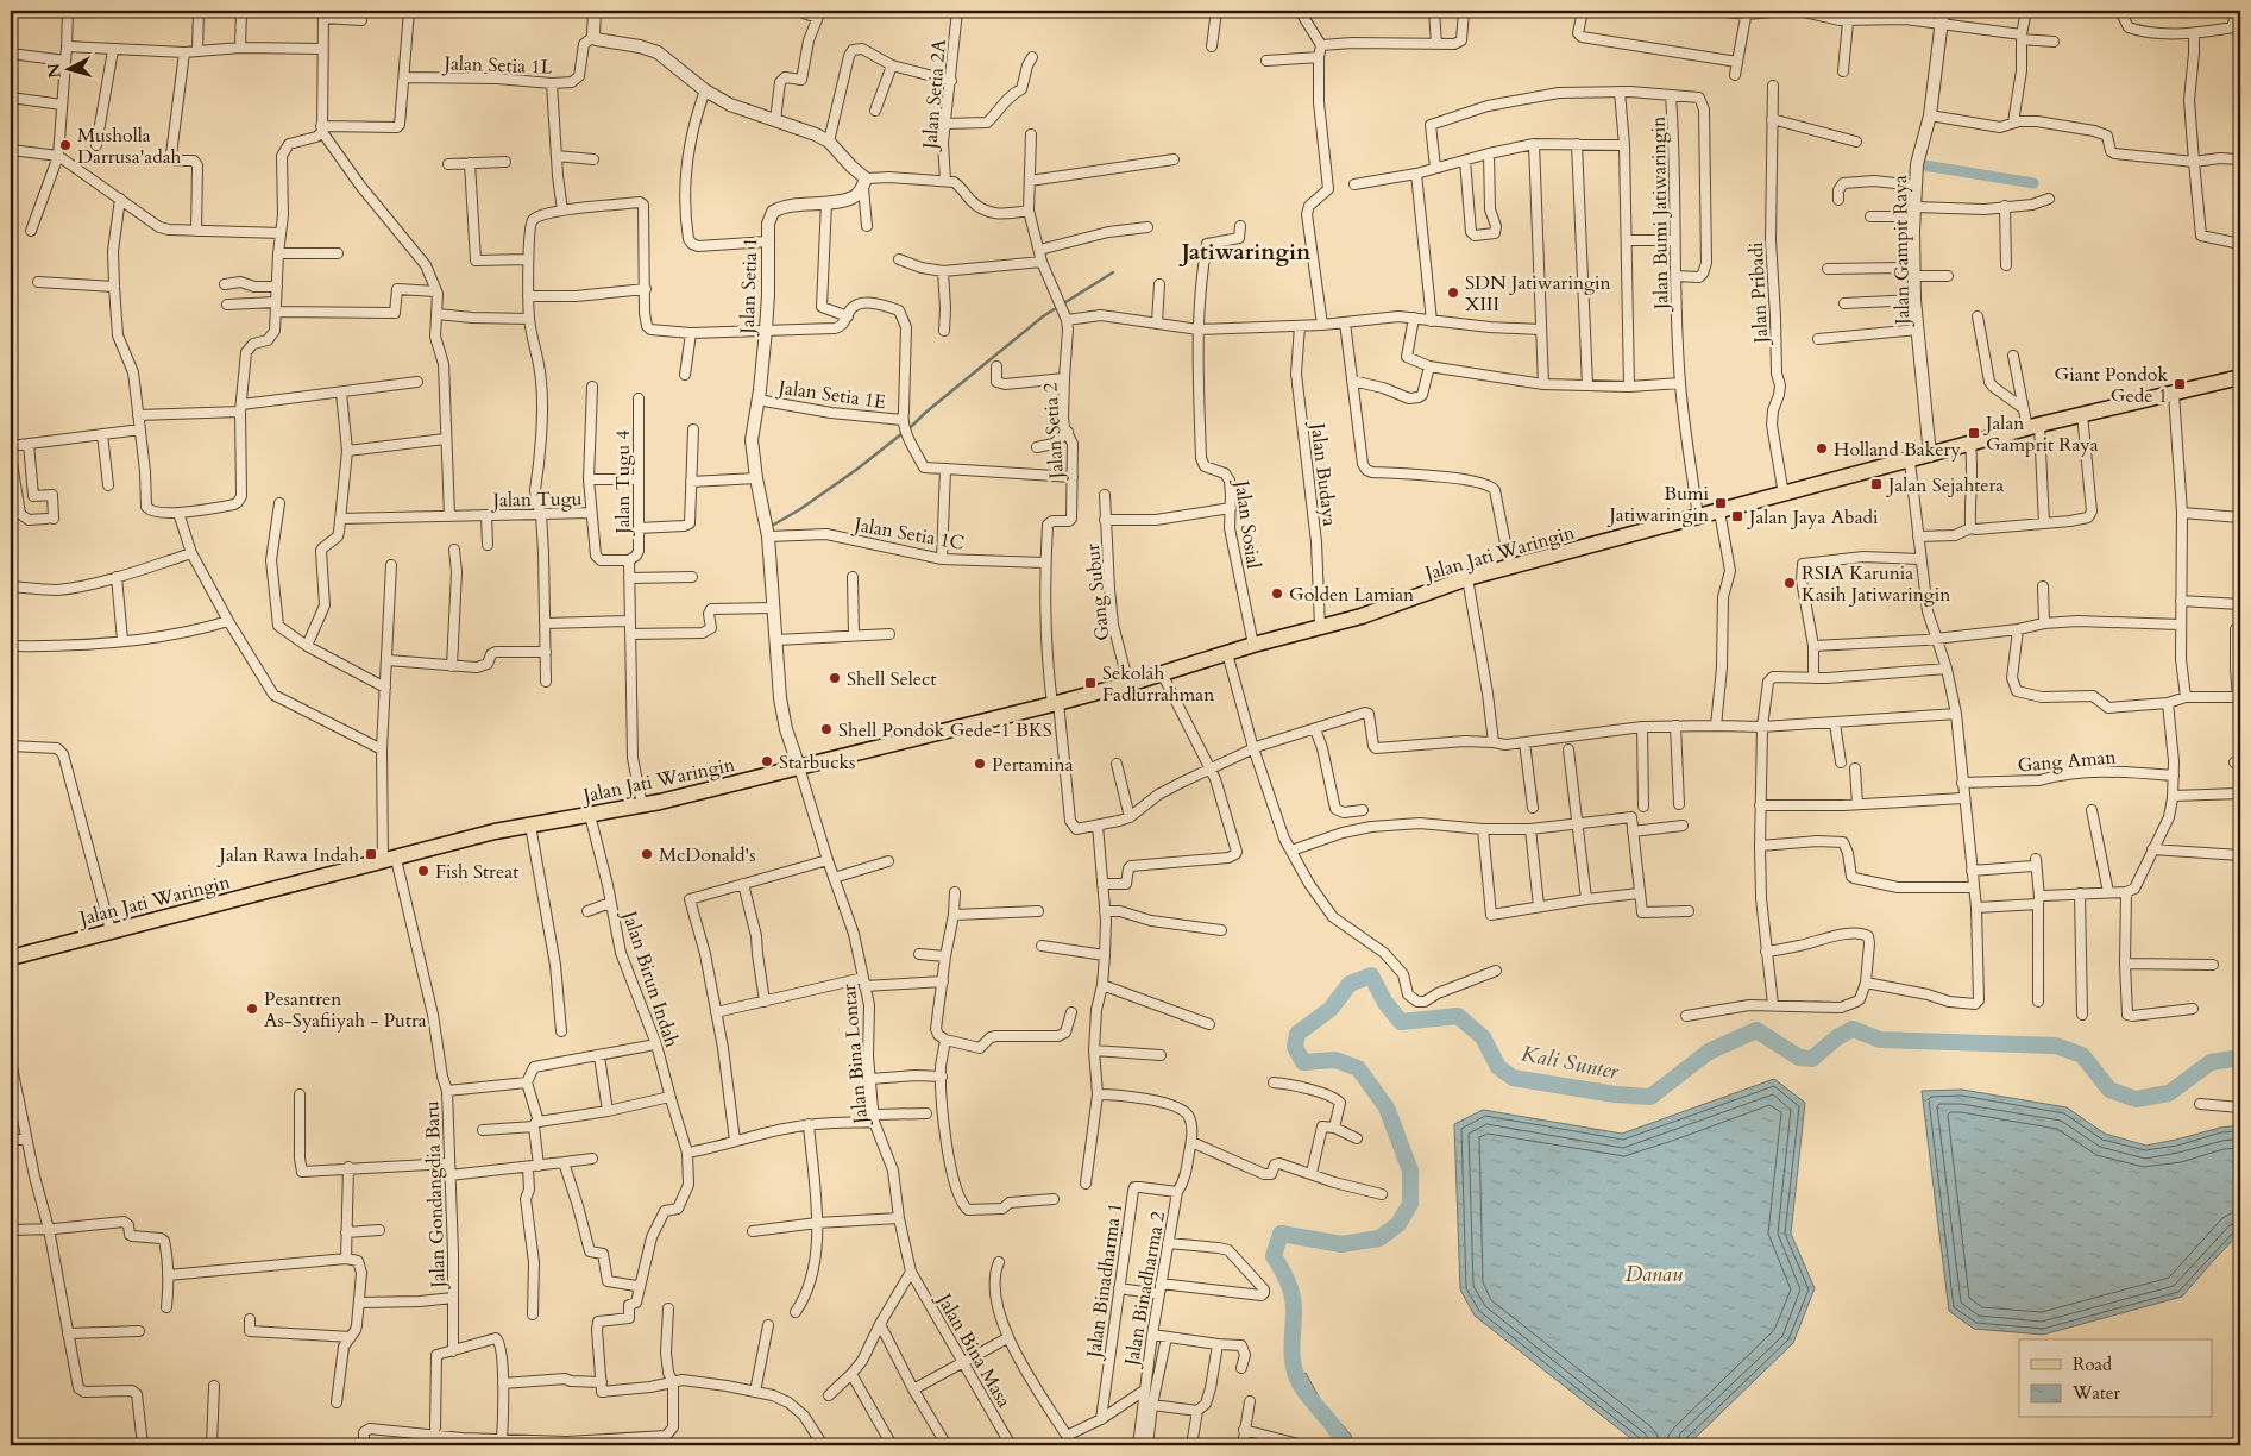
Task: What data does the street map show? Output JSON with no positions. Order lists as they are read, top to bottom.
{
  "streets": {
    "main road": ["Jalan Jati Waringin"],
    "street": [
      "Jalan Setia 1L",
      "Jalan Setia 2A",
      "Jalan Bumi Jatiwaringin",
      "Jalan Gampit Raya",
      "Jalan Setia 1",
      "Jalan Pribadi",
      "Jalan Setia 1E",
      "Jalan Setia 2",
      "Jalan Budaya",
      "Jalan Tugu 4",
      "Jalan Tugu",
      "Jalan Sosial",
      "Jalan Setia 1C",
      "Gang Subur",
      "Gang Aman",
      "Jalan Birun Indah",
      "Jalan Bina Lontar",
      "Jalan Gondangdia Baru",
      "Jalan Binadharma 1",
      "Jalan Binadharma 2",
      "Jalan Bina Masa"
    ]
  },
  "crossings": [
    ["Jalan Bumi Jatiwaringin", "Jalan Jati Waringin"],
    ["Jalan Gampit Raya", "Jalan Jati Waringin"],
    ["Jalan Setia 1", "Jalan Setia 1E"],
    ["Jalan Setia 1", "Jalan Setia 1C"],
    ["Jalan Setia 1", "Jalan Jati Waringin"],
    ["Jalan Setia 1", "Jalan Bina Lontar"],
    ["Jalan Pribadi", "Jalan Jati Waringin"],
    ["Jalan Setia 2", "Jalan Setia 1C"],
    ["Jalan Setia 2", "Jalan Jati Waringin"],
    ["Jalan Budaya", "Jalan Jati Waringin"],
    ["Jalan Tugu 4", "Jalan Tugu"],
    ["Jalan Sosial", "Jalan Jati Waringin"],
    ["Jalan Jati Waringin", "Gang Subur"],
    ["Jalan Jati Waringin", "Jalan Birun Indah"],
    ["Jalan Jati Waringin", "Jalan Bina Lontar"],
    ["Jalan Jati Waringin", "Jalan Gondangdia Baru"],
    ["Jalan Bina Lontar", "Jalan Bina Masa"],
    ["Jalan Binadharma 1", "Jalan Binadharma 2"]
  ],
  "districts": ["Jatiwaringin"],
  "water": ["Kali Sunter", "Danau"],
  "places": {
    "other": [
      "Musholla Darrusa'adah",
      "SDN Jatiwaringin XIII",
      "Holland Bakery",
      "RSIA Karunia Kasih Jatiwaringin",
      "Golden Lamian",
      "Shell Select",
      "Shell Pondok Gede-1 BKS",
      "Starbucks",
      "Pertamina",
      "McDonald's",
      "Fish Streat",
      "Pesantren As-Syafiiyah - Putra"
    ],
    "transit": [
      "Giant Pondok Gede 1",
      "Jalan Gamprit Raya",
      "Jalan Sejahtera",
      "Bumi Jatiwaringin",
      "Jalan Jaya Abadi",
      "Sekolah Fadlurrahman",
      "Jalan Rawa Indah"
    ]
  },
  "legend": ["Road", "Water"],
  "north": "left"
}
